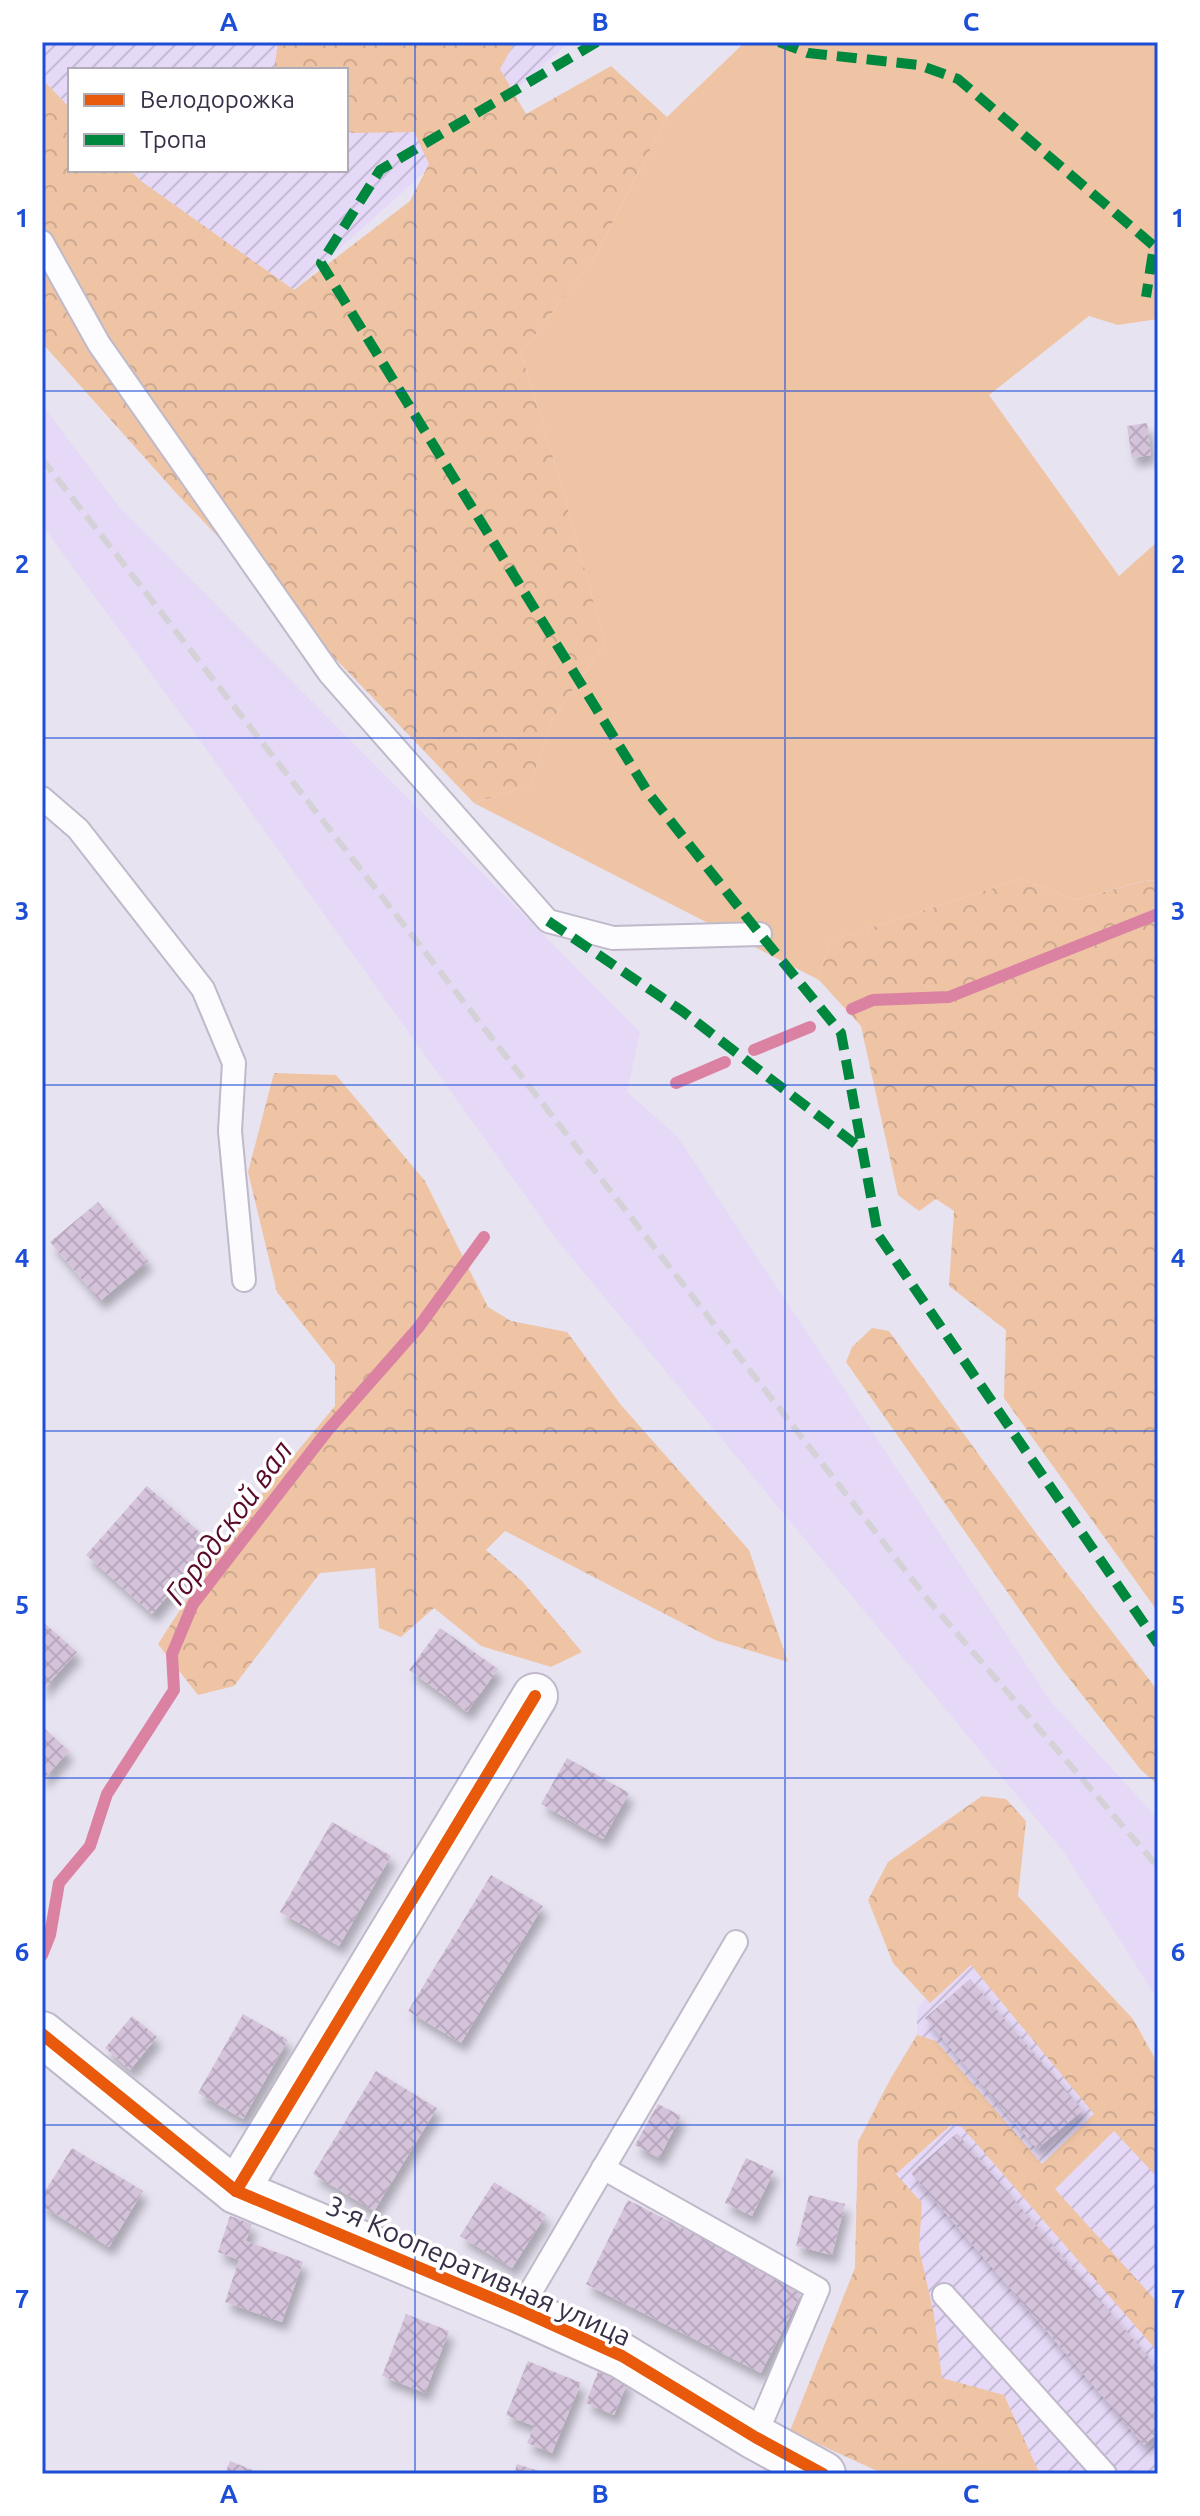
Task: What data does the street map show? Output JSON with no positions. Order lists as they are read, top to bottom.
{
  "streets": {
    "street": ["3-я Кооперативная улица"]
  },
  "water": ["Городской вал"],
  "legend": ["Велодорожка", "Тропа"],
  "grid": {
    "columns": ["A", "B", "C"],
    "rows": [
      "1",
      "2",
      "3",
      "4",
      "5",
      "6",
      "7"
    ]
  }
}
